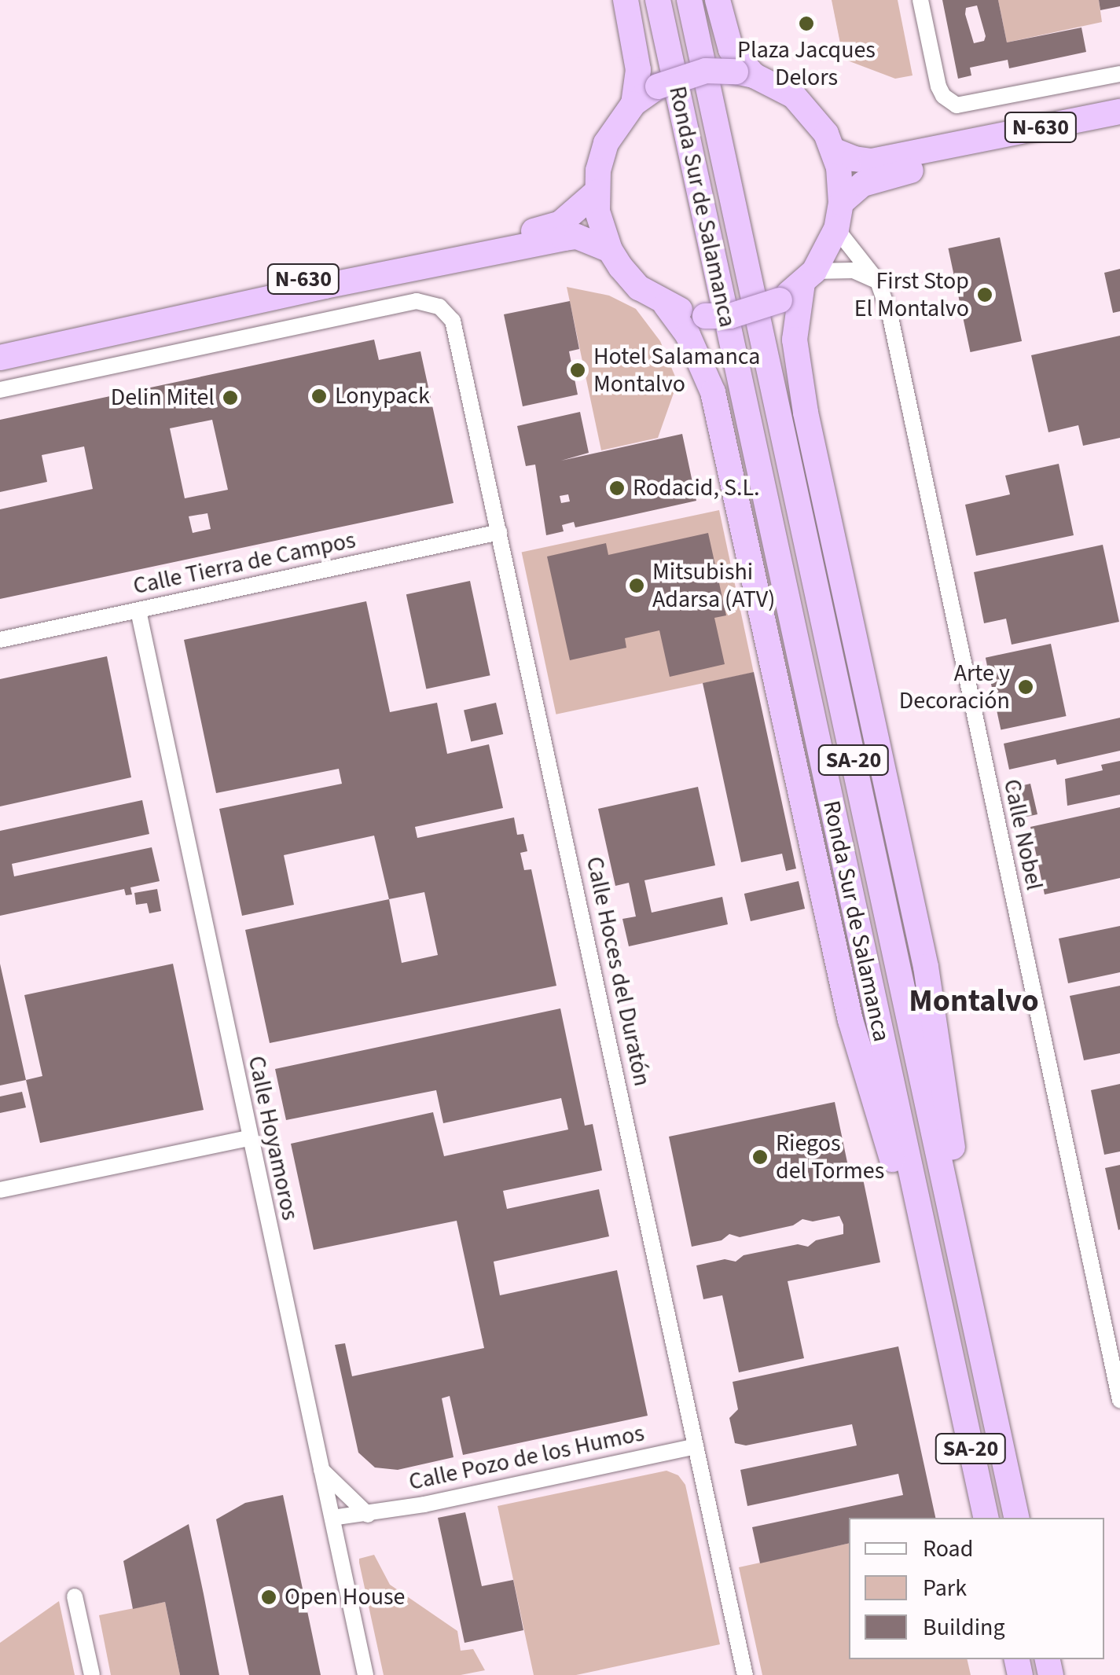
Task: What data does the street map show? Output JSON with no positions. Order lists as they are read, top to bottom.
{
  "streets": {
    "highway": ["N-630", "Ronda Sur de Salamanca", "SA-20"],
    "street": [
      "Calle Tierra de Campos",
      "Calle Nobel",
      "Calle Hoces del Duratón",
      "Calle Hoyamoros",
      "Calle Pozo de los Humos"
    ]
  },
  "crossings": [
    ["N-630", "Calle Nobel"],
    ["Calle Tierra de Campos", "Calle Hoces del Duratón"],
    ["Calle Tierra de Campos", "Calle Hoyamoros"],
    ["Calle Hoces del Duratón", "Calle Pozo de los Humos"],
    ["Calle Hoyamoros", "Calle Pozo de los Humos"]
  ],
  "districts": ["Montalvo"],
  "places": [
    "Plaza Jacques Delors",
    "First Stop El Montalvo",
    "Hotel Salamanca Montalvo",
    "Lonypack",
    "Delin Mitel",
    "Rodacid, S.L.",
    "Mitsubishi Adarsa (ATV)",
    "Arte y Decoración",
    "Riegos del Tormes",
    "Open House"
  ],
  "legend": ["Road", "Park", "Building"]
}
